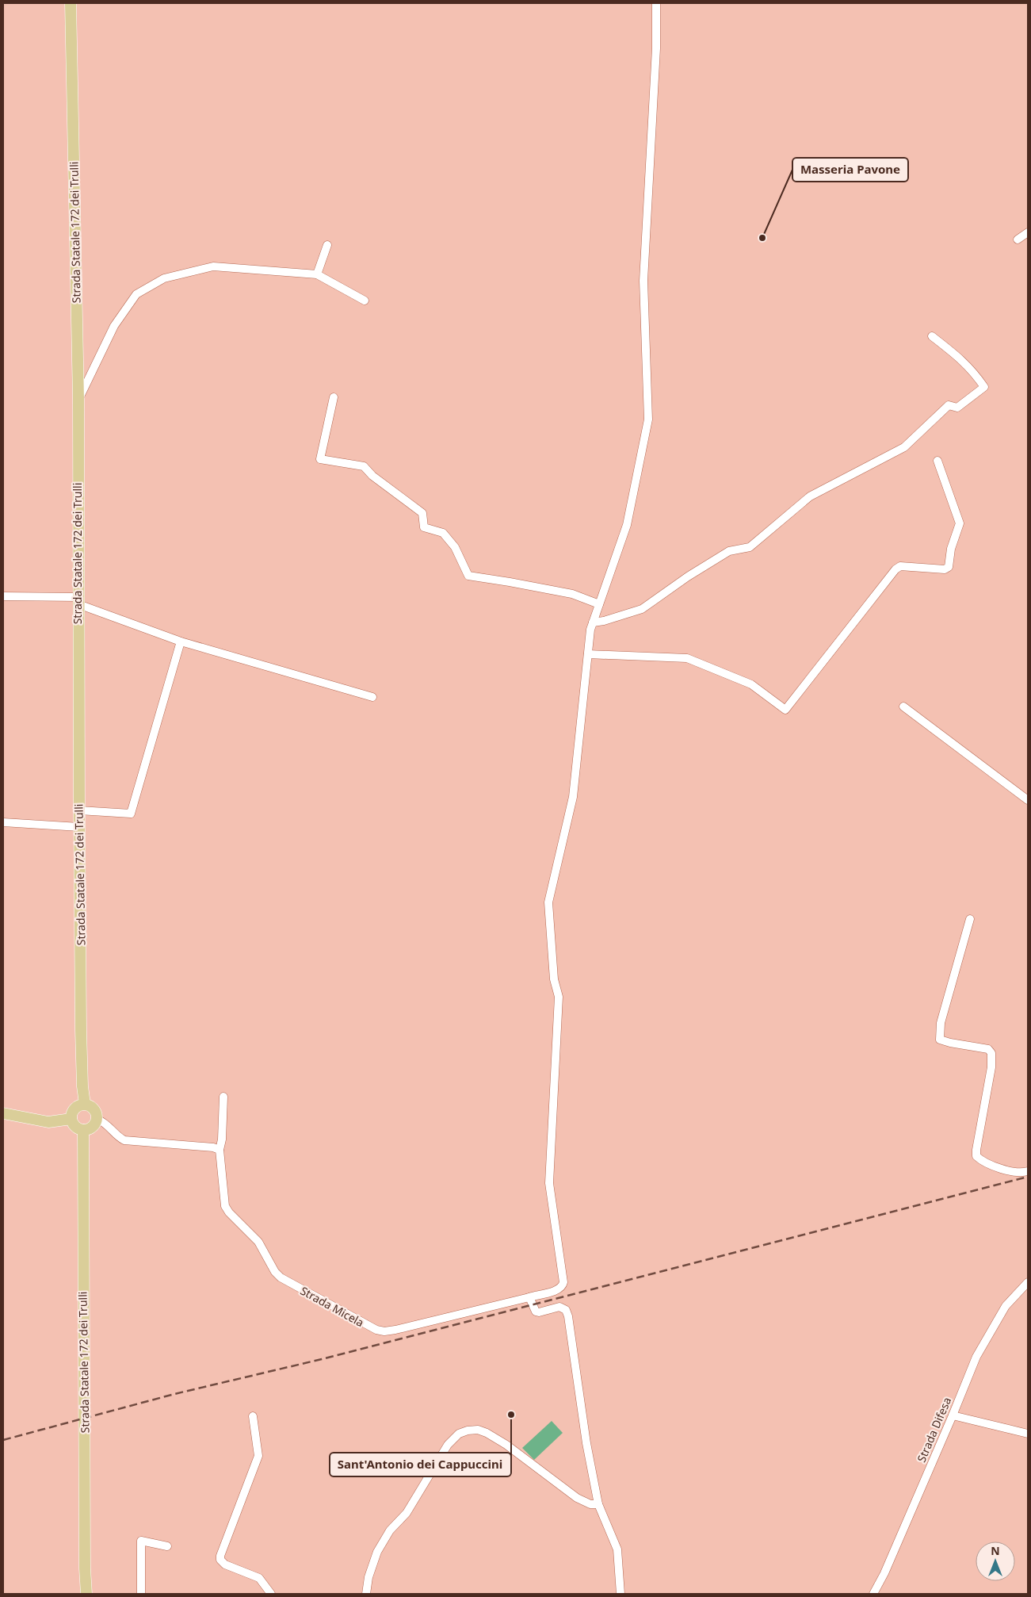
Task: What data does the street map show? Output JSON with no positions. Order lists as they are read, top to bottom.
{
  "streets": {
    "main road": ["Strada Statale 172 dei Trulli"],
    "street": ["Strada Micela", "Strada Difesa"]
  },
  "places": ["Masseria Pavone", "Sant'Antonio dei Cappuccini"],
  "north": "top"
}
